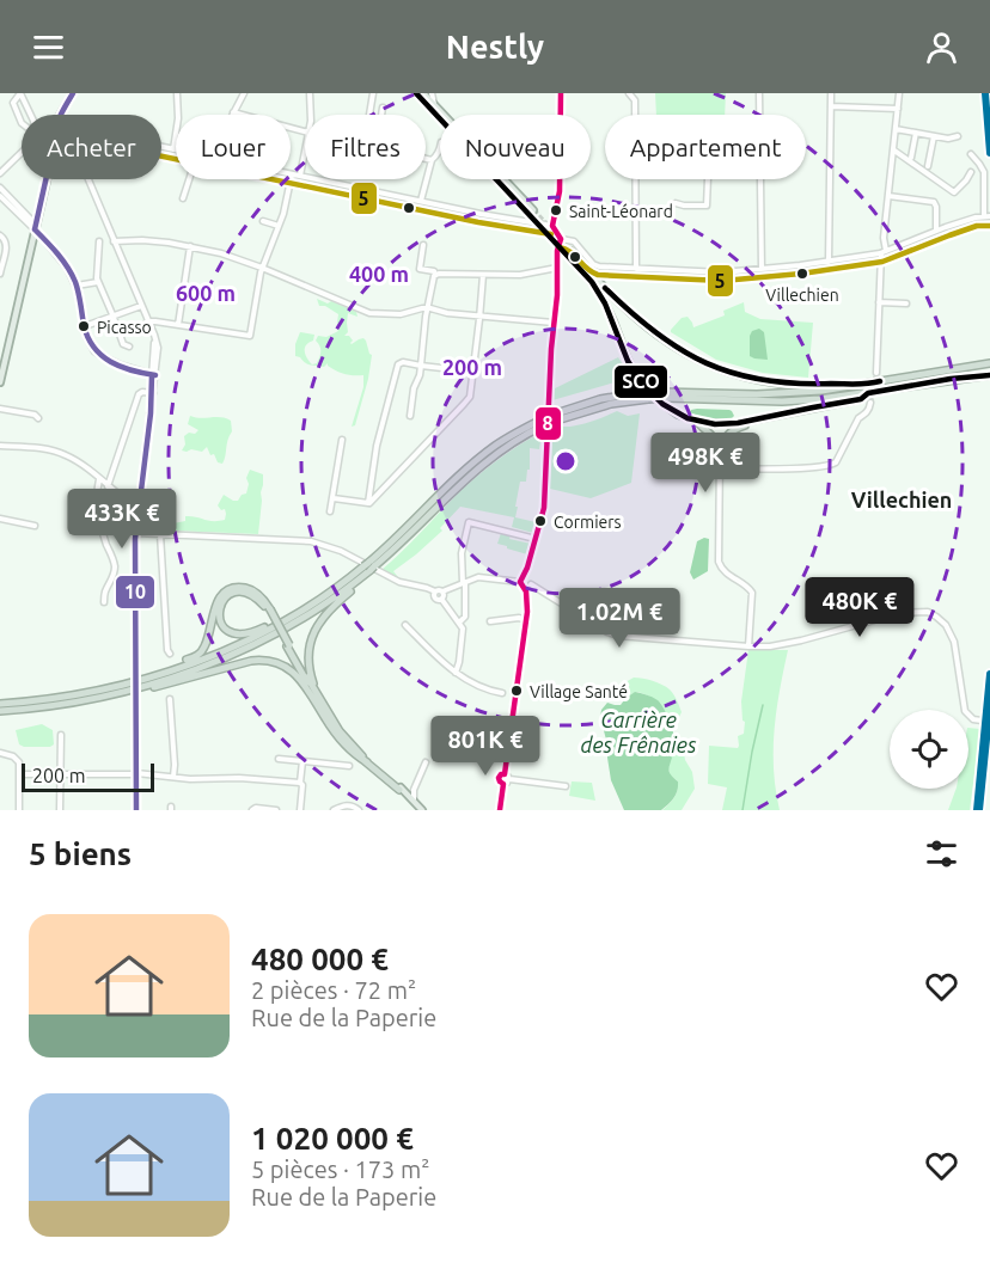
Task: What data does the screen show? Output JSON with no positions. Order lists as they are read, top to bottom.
{
  "districts": ["Villechien"],
  "water": ["Carrière des Frênaies"],
  "places": [
    "Saint-Léonard",
    "Villechien",
    "Picasso",
    "Cormiers",
    "Village Santé"
  ],
  "lines": [
    "transit line 8",
    "transit line 10",
    "transit line SCO",
    "transit line 5"
  ],
  "scale_bar": "200 m",
  "page": {
    "header": "Nestly",
    "chip": [
      "Acheter",
      "Louer",
      "Filtres",
      "Nouveau",
      "Appartement"
    ],
    "price": [
      "498K €",
      "433K €",
      "480K €",
      "1.02M €",
      "801K €"
    ],
    "scale": "200 m",
    "heading": "5 biens",
    "list": [
      {
        "name": "480 000 €",
        "note": "2 pièces · 72 m² · Rue de la Paperie"
      },
      {
        "name": "1 020 000 €",
        "note": "5 pièces · 173 m² · Rue de la Paperie"
      }
    ]
  },
  "rings": ["400 m", "600 m", "200 m"]
}
